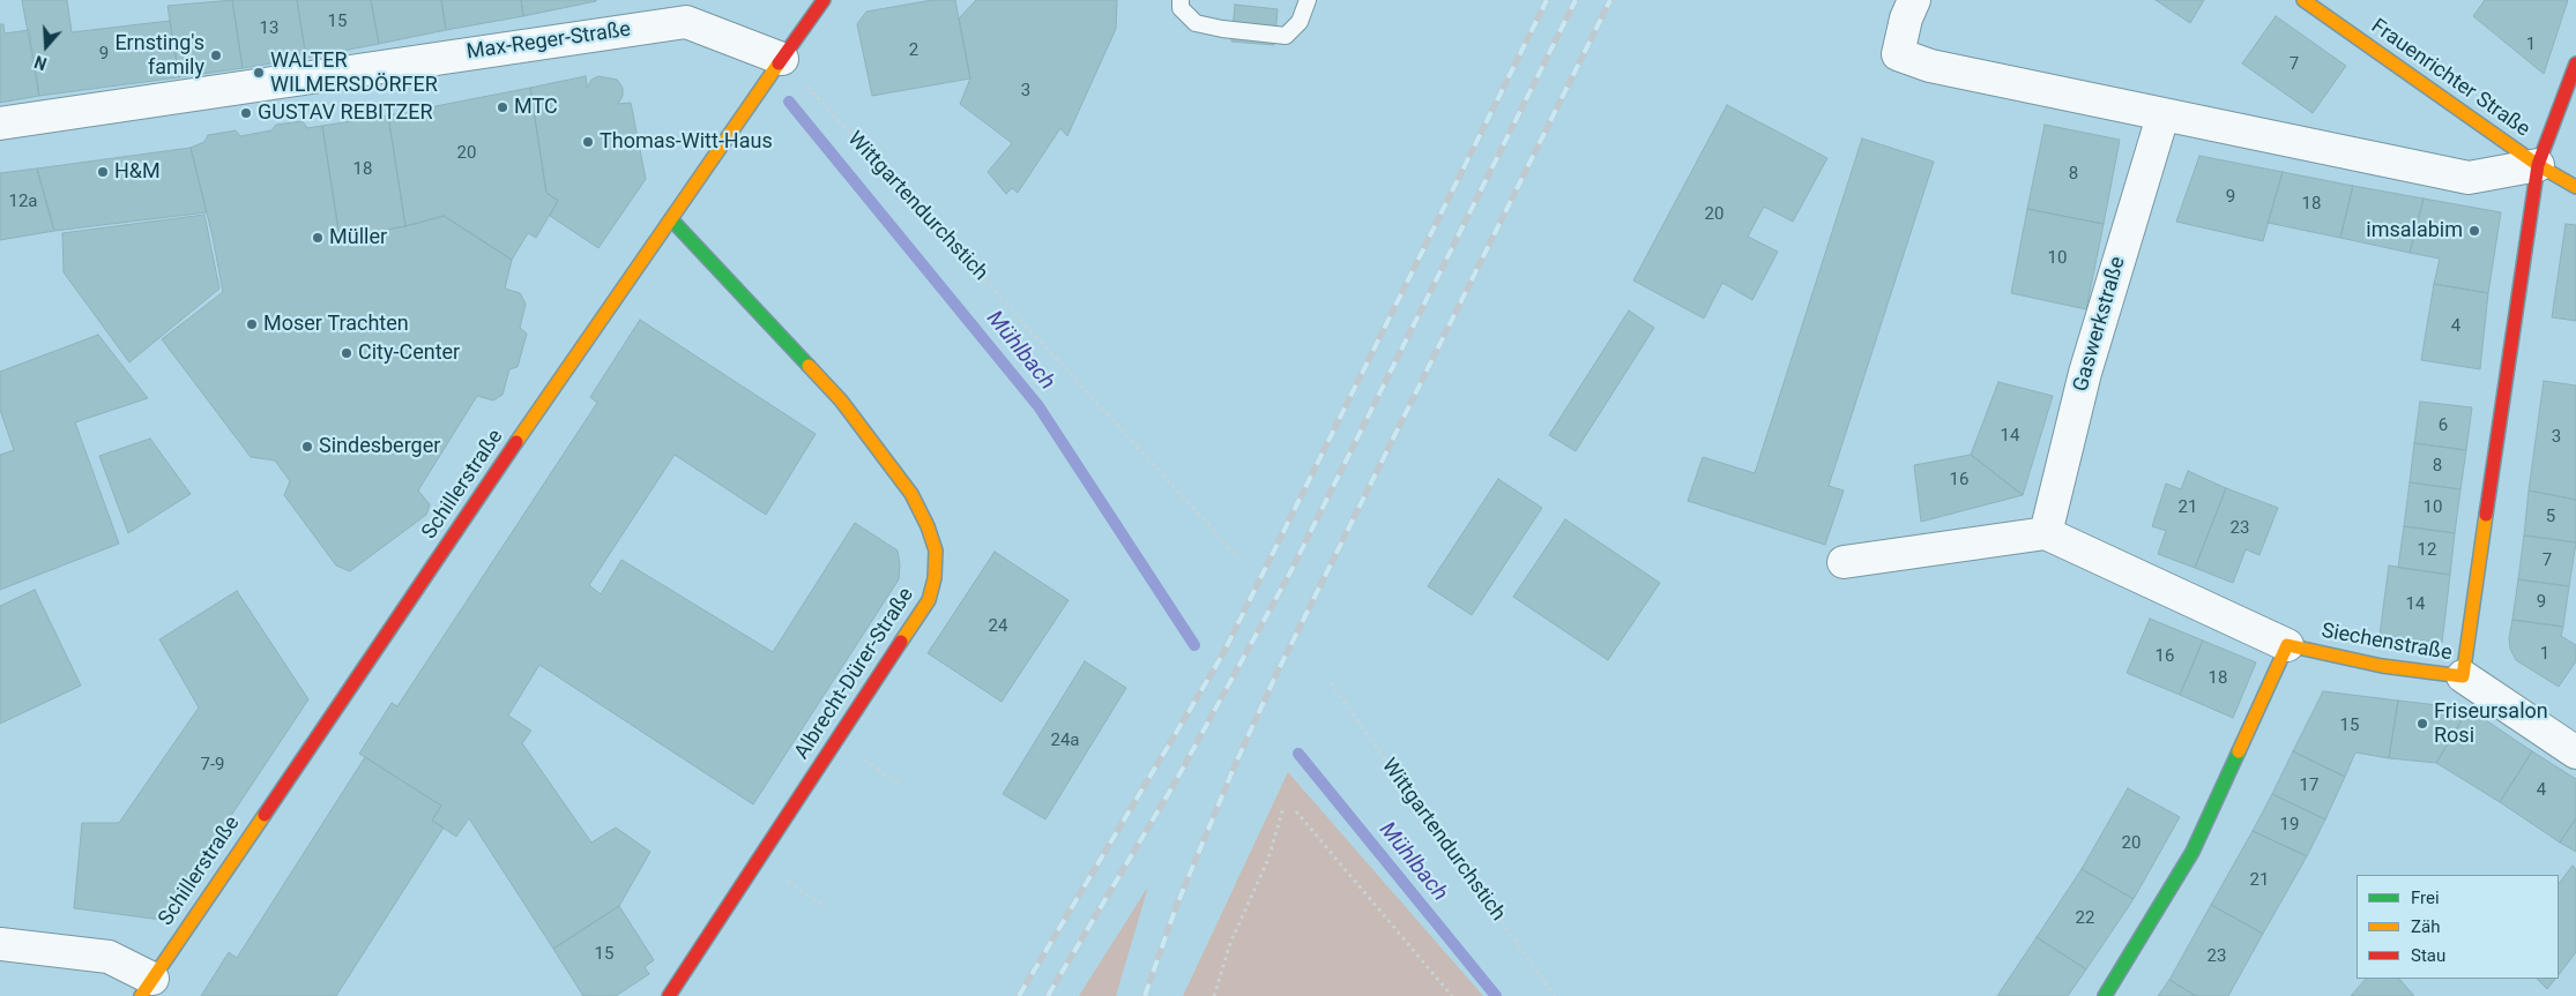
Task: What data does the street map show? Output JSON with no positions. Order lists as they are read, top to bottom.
{
  "streets": {
    "street": [
      "Max-Reger-Straße",
      "Frauenrichter Straße",
      "Gaswerkstraße",
      "Schillerstraße",
      "Siechenstraße",
      "Albrecht-Dürer-Straße"
    ],
    "path": ["Wittgartendurchstich"]
  },
  "crossings": [
    ["Max-Reger-Straße", "Wittgartendurchstich"],
    ["Max-Reger-Straße", "Schillerstraße"],
    ["Frauenrichter Straße", "Siechenstraße"],
    ["Wittgartendurchstich", "Schillerstraße"],
    ["Schillerstraße", "Albrecht-Dürer-Straße"]
  ],
  "water": ["Mühlbach"],
  "places": [
    "Ernsting's family",
    "WALTER WILMERSDÖRFER",
    "MTC",
    "GUSTAV REBITZER",
    "Thomas-Witt-Haus",
    "H&M",
    "imsalabim",
    "Müller",
    "Moser Trachten",
    "City-Center",
    "Sindesberger",
    "Friseursalon Rosi"
  ],
  "house_numbers": [
    "15",
    "13",
    "1",
    "2",
    "9",
    "7",
    "3",
    "20",
    "18",
    "8",
    "9",
    "12a",
    "18",
    "20",
    "10",
    "4",
    "6",
    "14",
    "3",
    "8",
    "16",
    "21",
    "10",
    "5",
    "23",
    "12",
    "7",
    "9",
    "14",
    "24",
    "1",
    "16",
    "18",
    "15",
    "24a",
    "7-9",
    "17",
    "4",
    "19",
    "20",
    "21",
    "22",
    "15",
    "23"
  ],
  "legend": ["Frei", "Zäh", "Stau"],
  "north": "bottom"
}
